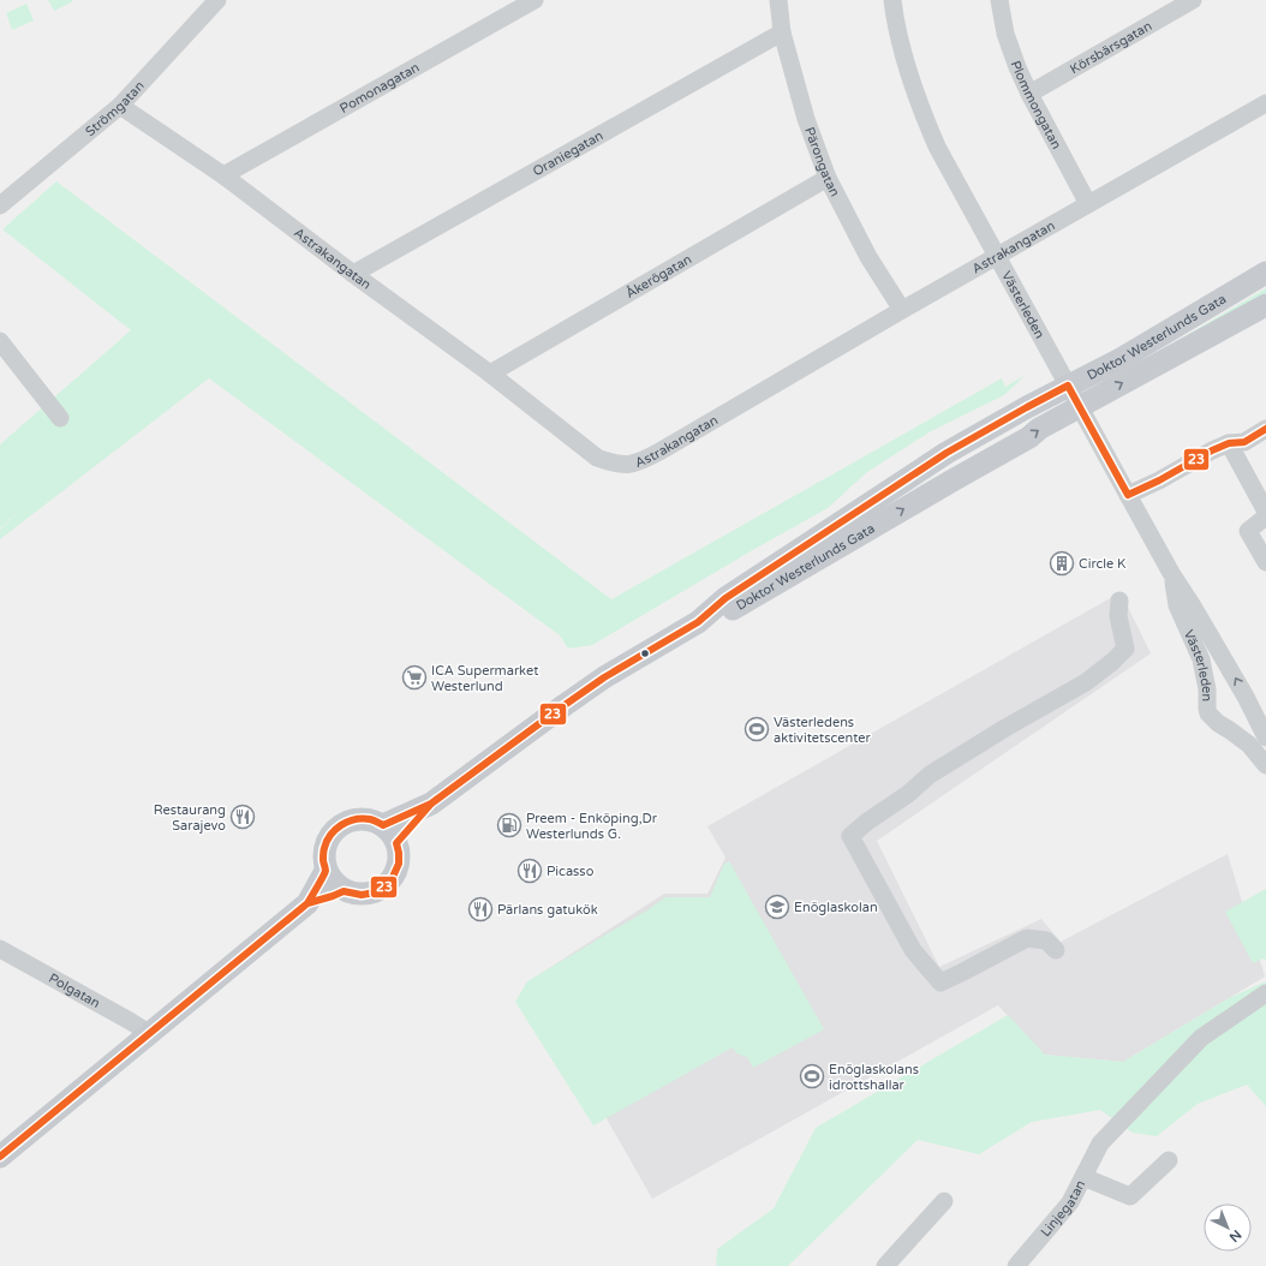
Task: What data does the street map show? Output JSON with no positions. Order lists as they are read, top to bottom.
{
  "streets": {
    "main road": ["Doktor Westerlunds Gata"],
    "street": [
      "Körsbärsgatan",
      "Pomonagatan",
      "Plommongatan",
      "Strömgatan",
      "Oraniegatan",
      "Pärongatan",
      "Astrakangatan",
      "Åkerögatan",
      "Västerleden",
      "Polgatan",
      "Linjegatan"
    ]
  },
  "crossings": [
    ["Körsbärsgatan", "Plommongatan"],
    ["Pomonagatan", "Astrakangatan"],
    ["Plommongatan", "Astrakangatan"],
    ["Strömgatan", "Astrakangatan"],
    ["Oraniegatan", "Pärongatan"],
    ["Oraniegatan", "Astrakangatan"],
    ["Pärongatan", "Astrakangatan"],
    ["Pärongatan", "Åkerögatan"],
    ["Astrakangatan", "Åkerögatan"],
    ["Astrakangatan", "Västerleden"],
    ["Västerleden", "Doktor Westerlunds Gata"]
  ],
  "places": {
    "building": ["Circle K"],
    "supermarket": ["ICA Supermarket Westerlund"],
    "sports": ["Västerledens aktivitetscenter", "Enöglaskolans idrottshallar"],
    "restaurant": ["Restaurang Sarajevo", "Picasso", "Pärlans gatukök"],
    "fuel station": ["Preem - Enköping,Dr Westerlunds G."],
    "school or university": ["Enöglaskolan"]
  },
  "lines": ["transit line 23"],
  "north": "bottom right"
}
